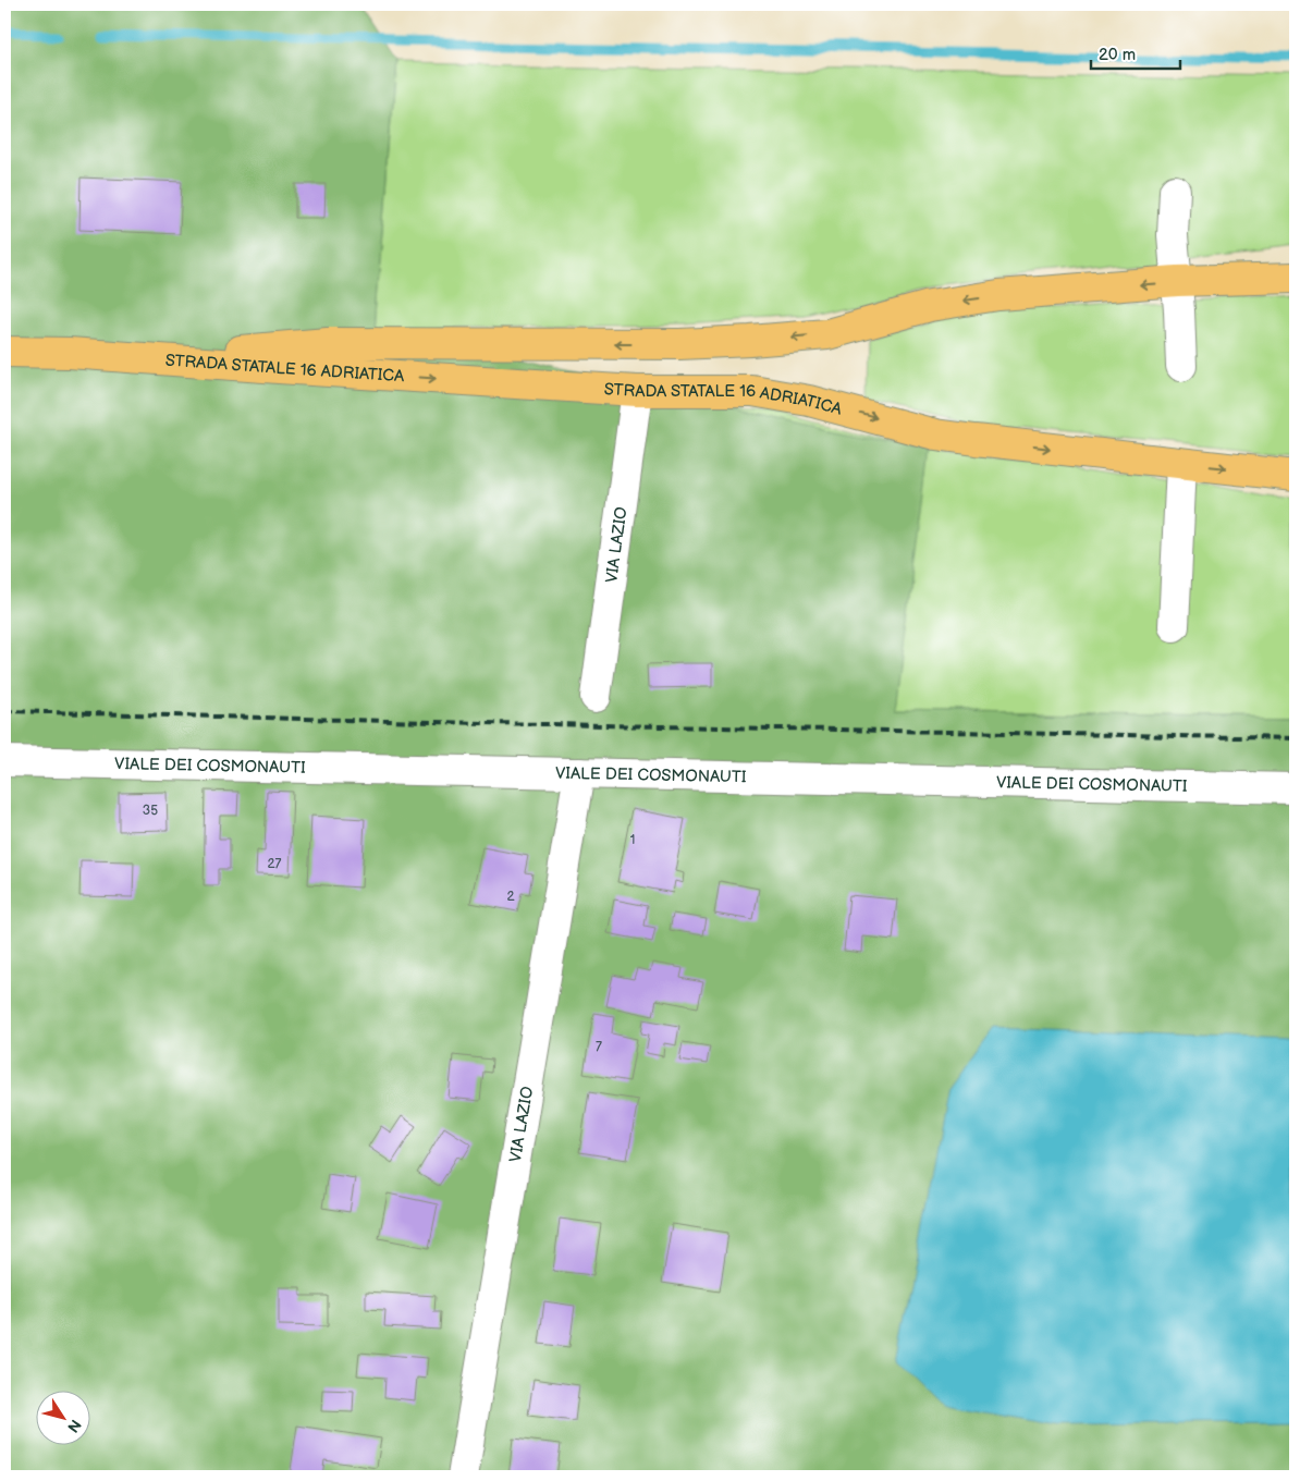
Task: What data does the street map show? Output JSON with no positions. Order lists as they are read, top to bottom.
{
  "streets": {
    "main road": ["STRADA STATALE 16 ADRIATICA"],
    "street": ["VIA LAZIO", "VIALE DEI COSMONAUTI"]
  },
  "crossings": [
    ["STRADA STATALE 16 ADRIATICA", "VIA LAZIO"],
    ["VIA LAZIO", "VIALE DEI COSMONAUTI"]
  ],
  "house_numbers": [
    "35",
    "1",
    "27",
    "2",
    "7"
  ],
  "scale_bar": "20 m",
  "north": "bottom right"
}
